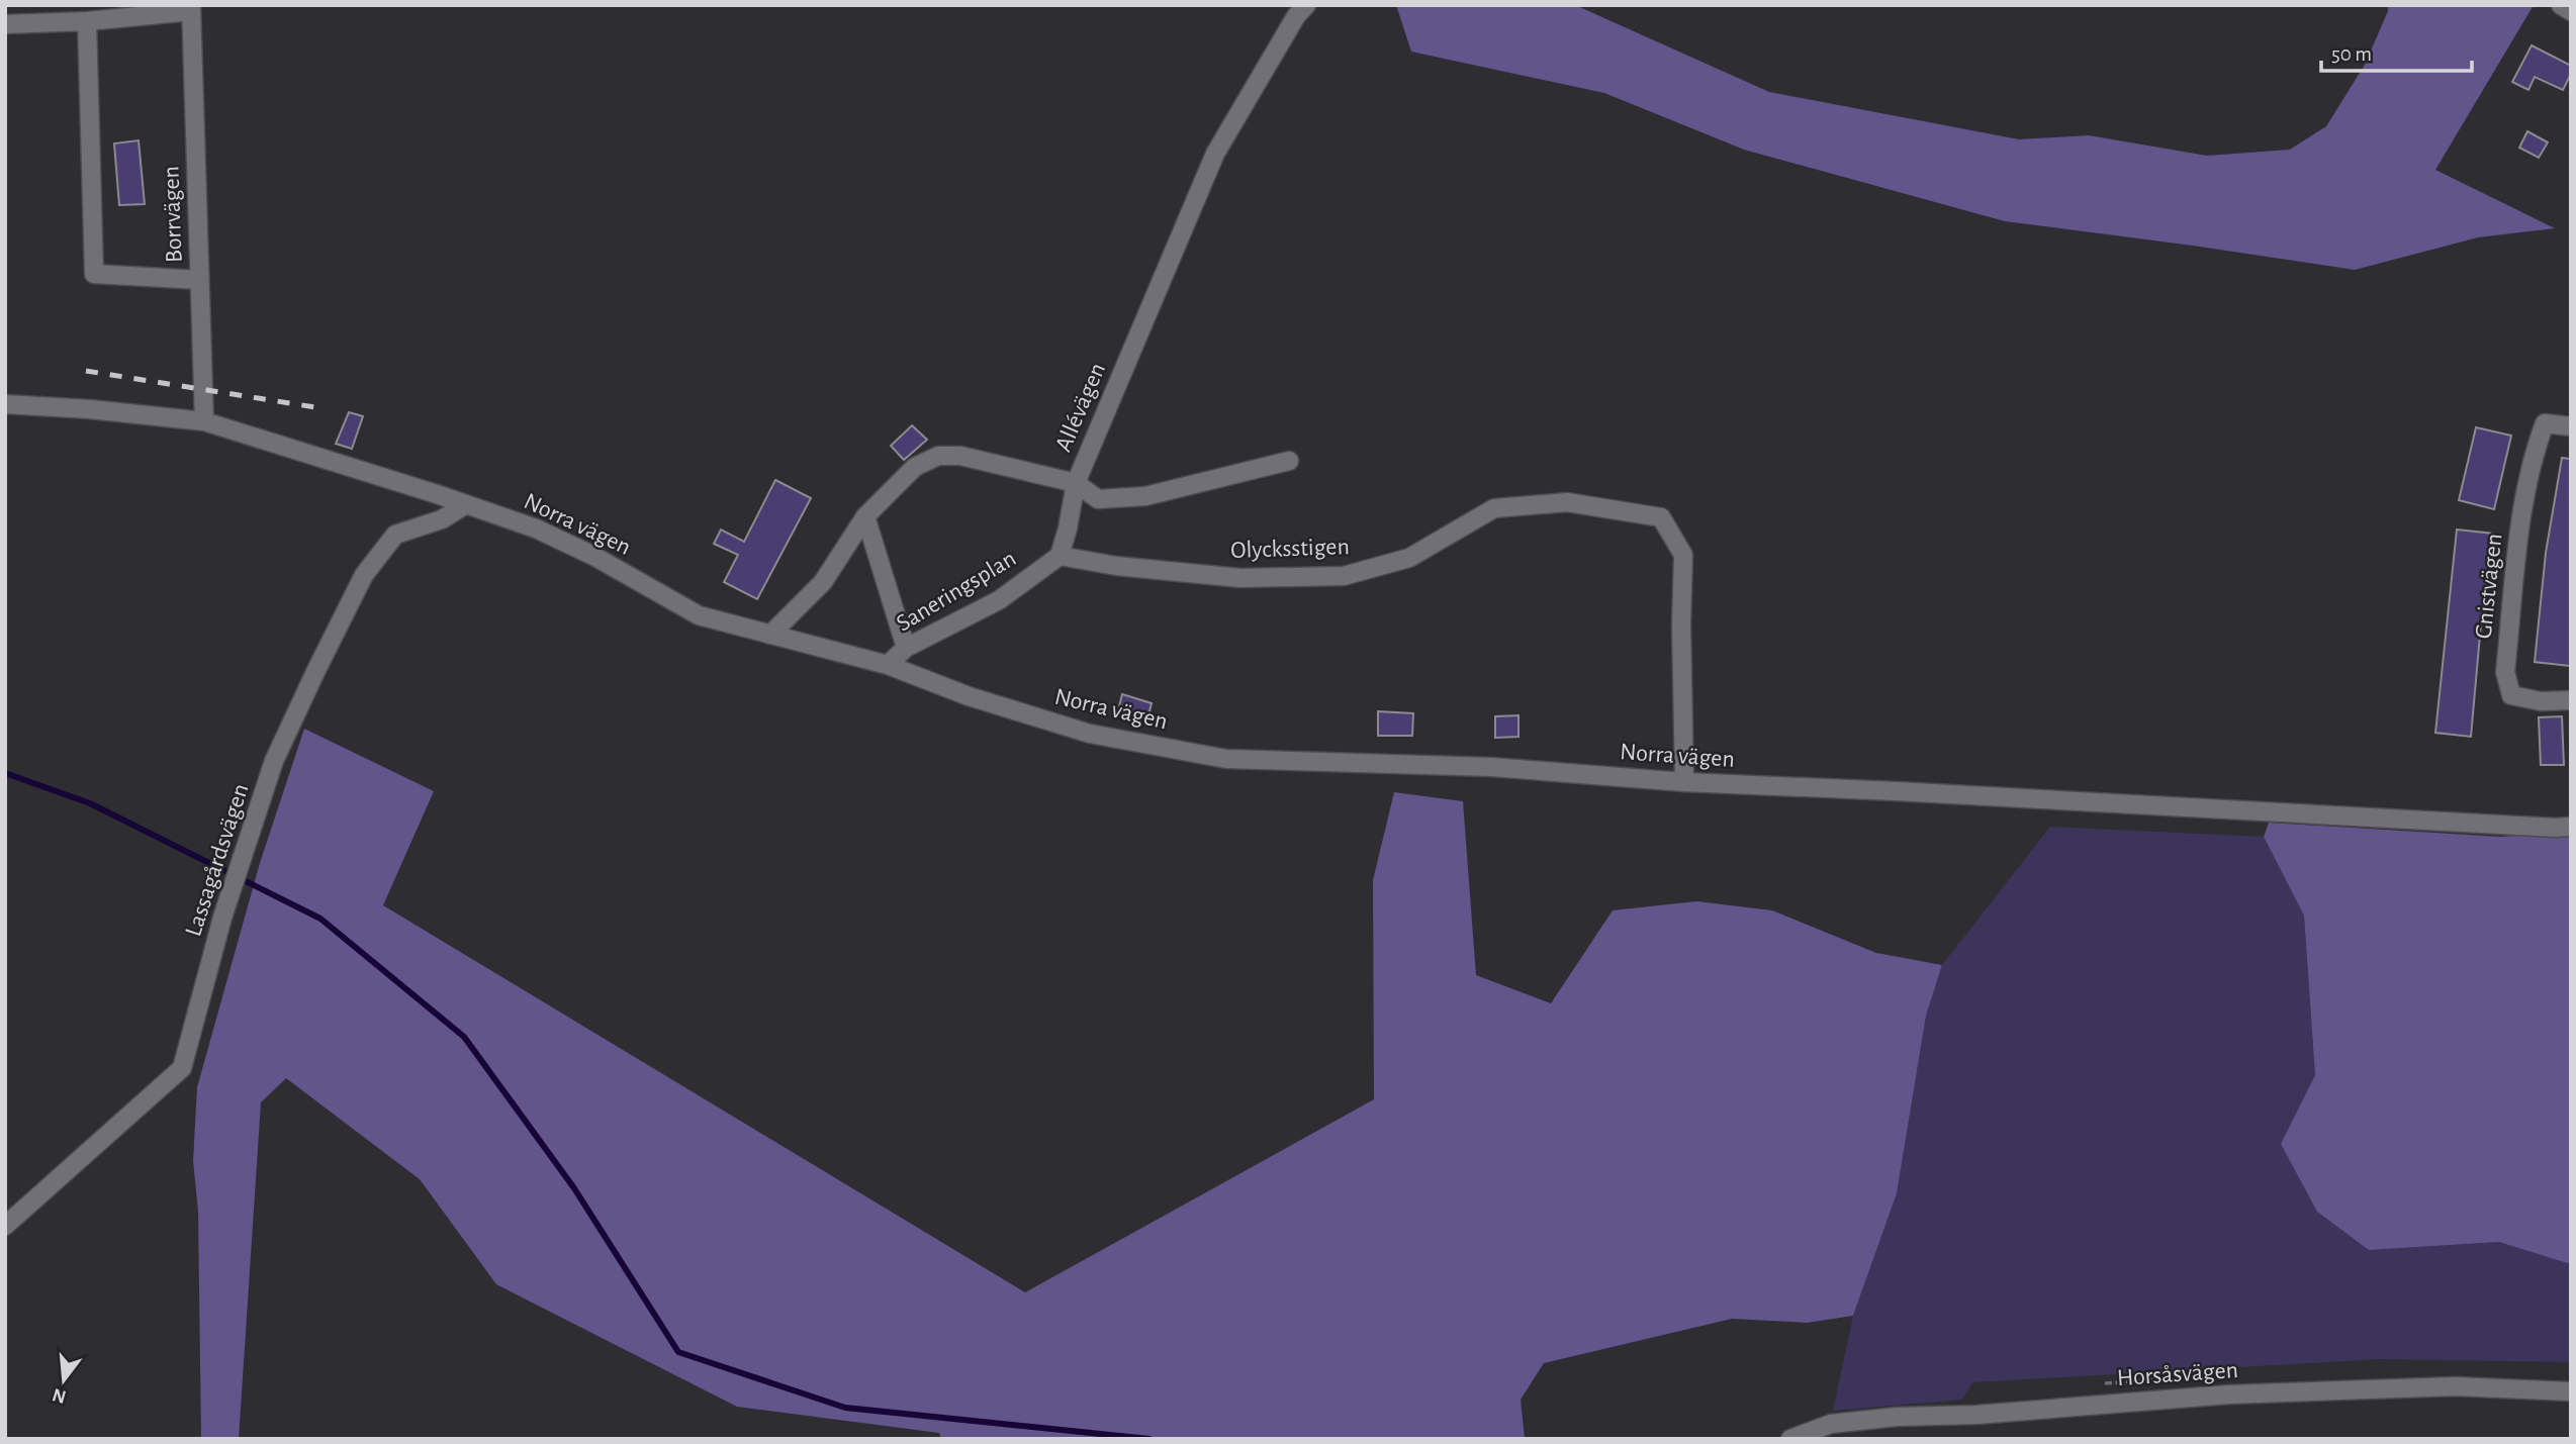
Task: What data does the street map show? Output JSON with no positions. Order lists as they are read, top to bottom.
{
  "streets": {
    "street": [
      "Borrvägen",
      "Allévägen",
      "Norra vägen",
      "Olycksstigen",
      "Gnistvägen",
      "Saneringsplan",
      "Lassagårdsvägen",
      "Horsåsvägen"
    ]
  },
  "crossings": [
    ["Borrvägen", "Norra vägen"],
    ["Allévägen", "Norra vägen"],
    ["Norra vägen", "Olycksstigen"],
    ["Norra vägen", "Saneringsplan"],
    ["Norra vägen", "Lassagårdsvägen"],
    ["Olycksstigen", "Saneringsplan"]
  ],
  "scale_bar": "50 m",
  "north": "bottom"
}
